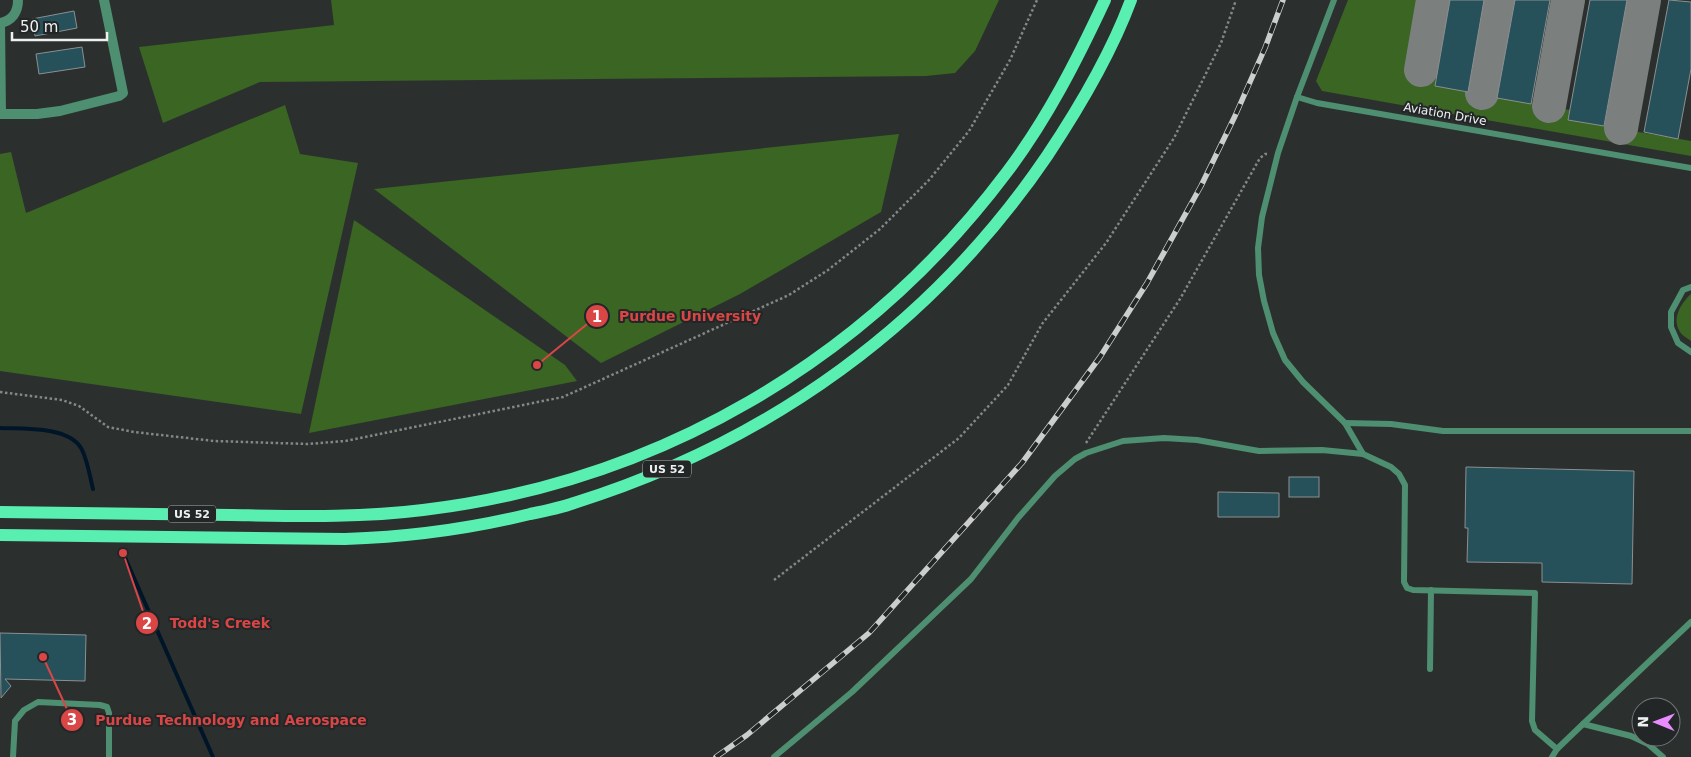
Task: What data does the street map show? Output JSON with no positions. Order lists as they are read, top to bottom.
{
  "streets": {
    "main road": ["US 52"],
    "lane": ["Aviation Drive"]
  },
  "places": ["Purdue University", "Todd's Creek", "Purdue Technology and Aerospace"],
  "scale_bar": "50 m",
  "north": "left"
}
